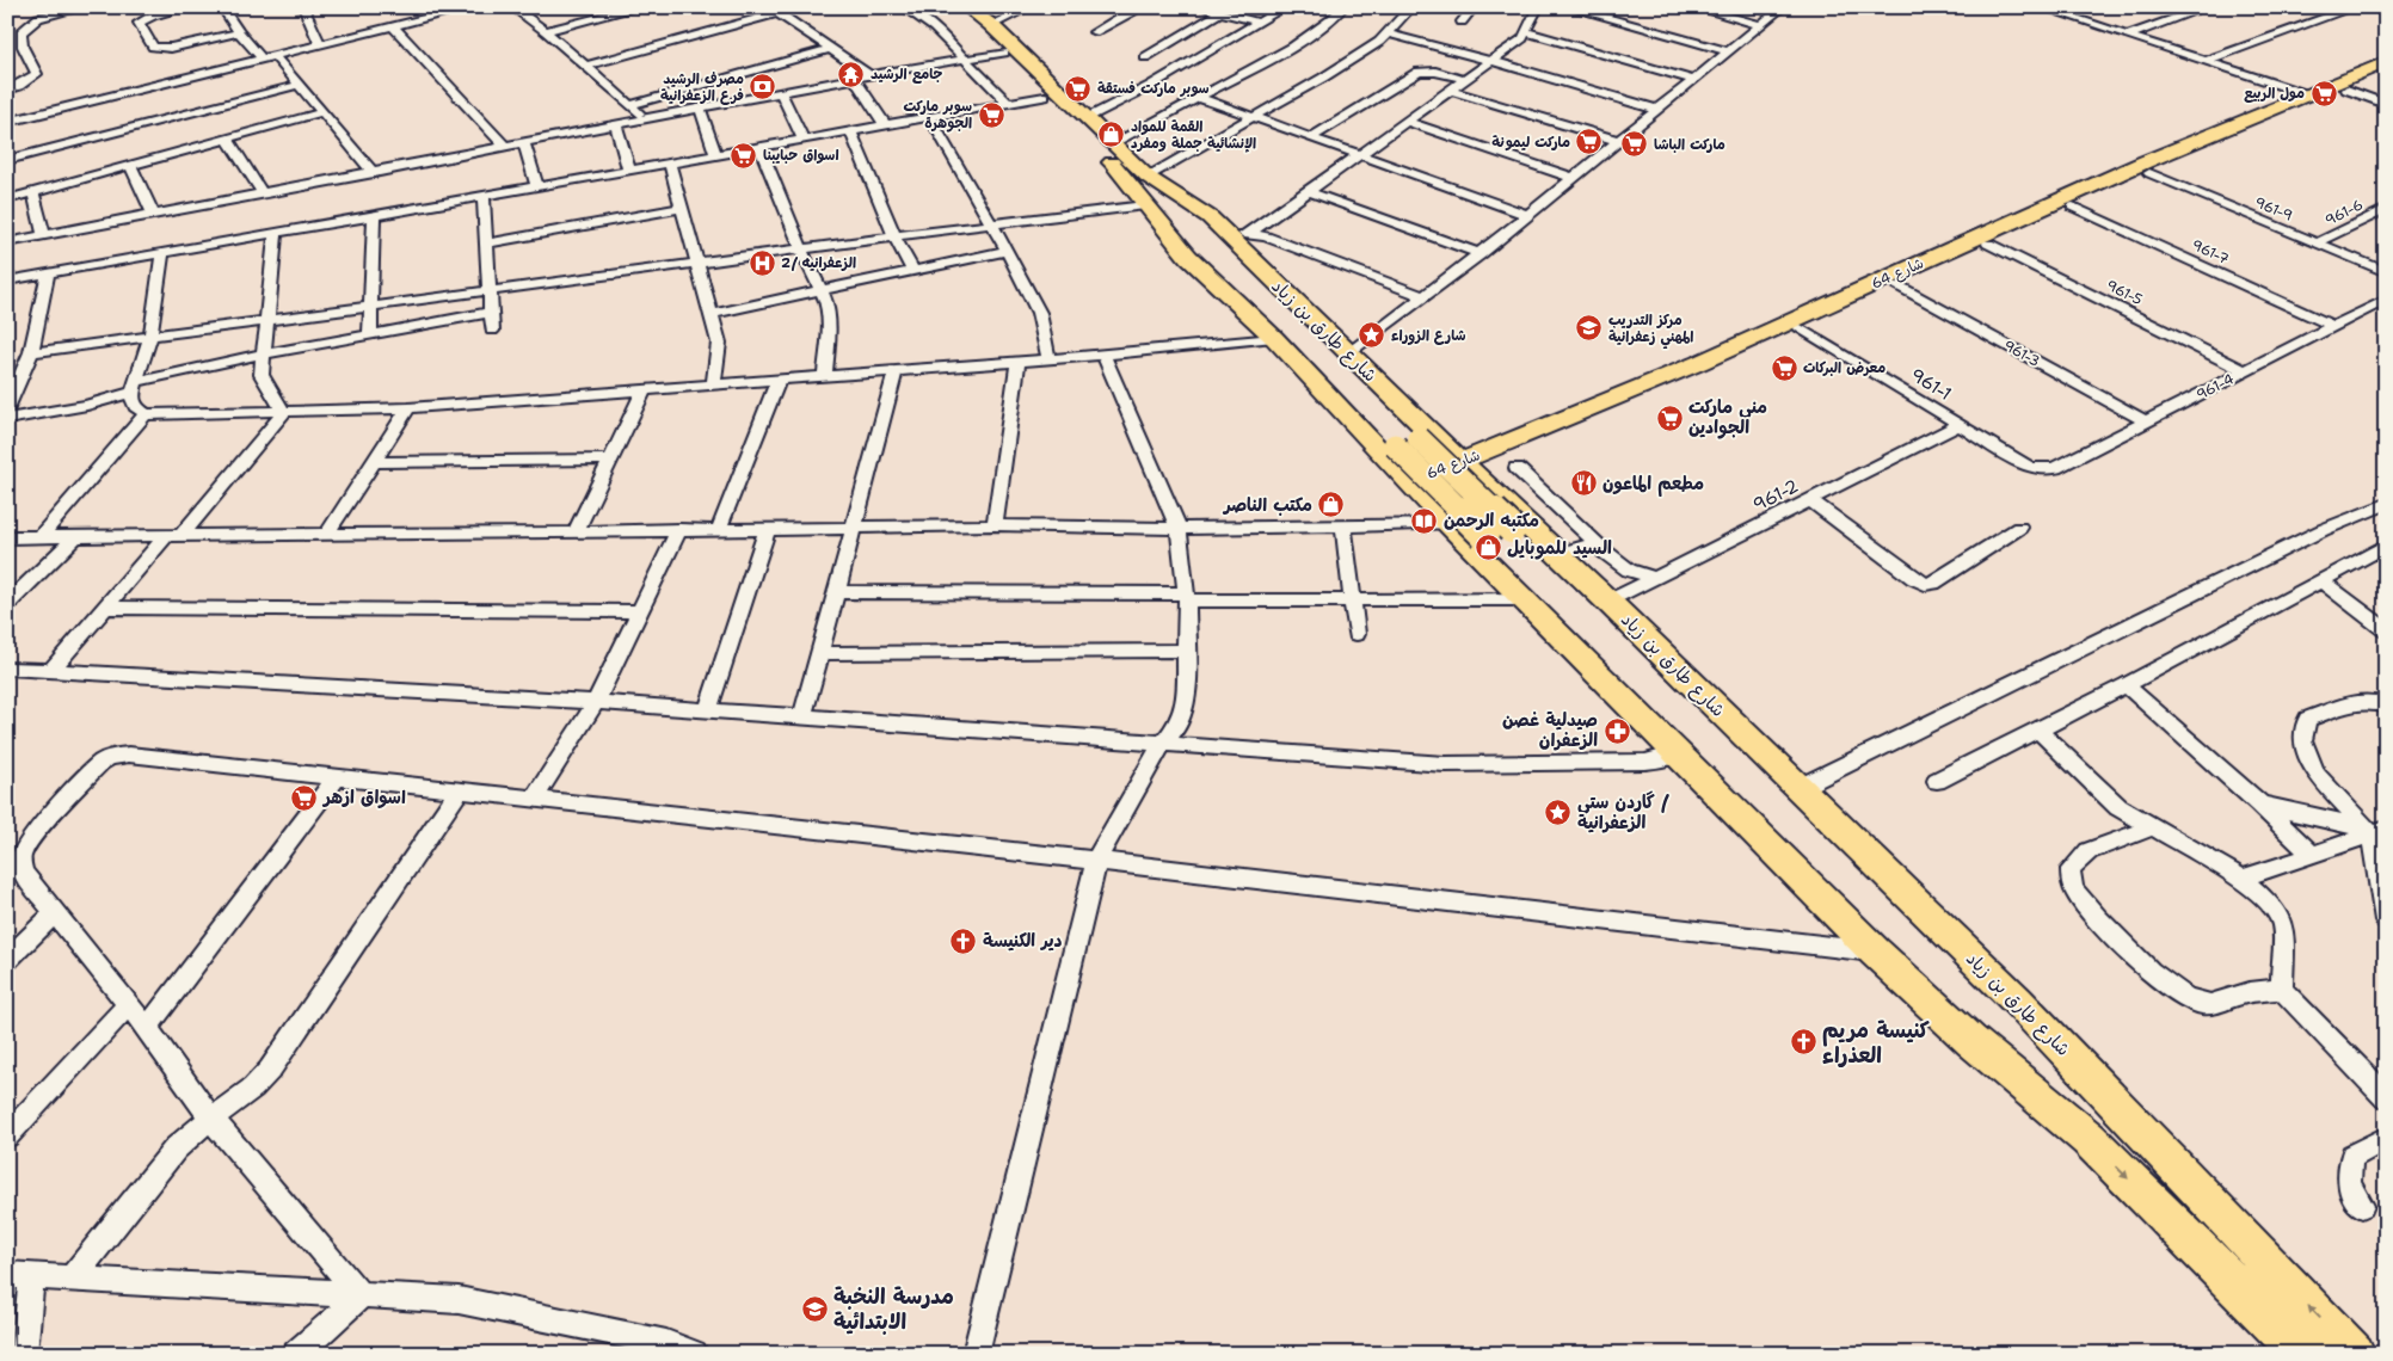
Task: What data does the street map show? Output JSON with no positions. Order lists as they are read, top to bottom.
{
  "streets": {
    "main road": ["شارع 64", "شارع طارق بن زياد"],
    "street": [
      "961-9",
      "961-6",
      "961-7",
      "961-5",
      "961-3",
      "961-1",
      "961-4",
      "961-2"
    ]
  },
  "crossings": [
    ["961-9", "961-6"],
    ["961-9", "شارع 64"],
    ["961-7", "شارع 64"],
    ["961-7", "961-4"],
    ["شارع 64", "961-5"],
    ["شارع 64", "شارع طارق بن زياد"],
    ["شارع 64", "961-3"],
    ["شارع 64", "961-1"],
    ["961-5", "961-4"],
    ["شارع طارق بن زياد", "961-2"],
    ["961-3", "961-4"],
    ["961-1", "961-4"],
    ["961-1", "961-2"]
  ],
  "places": {
    "temple": ["جامع الرشيد"],
    "bank": ["مصرف الرشيد فرع الزعفرانية"],
    "supermarket": [
      "سوبر ماركت فستقة",
      "مول الربيع",
      "سوبر ماركت الجوهرة",
      "ماركت ليمونة",
      "ماركت الباشا",
      "اسواق حبايبنا",
      "معرض البركات",
      "مني ماركت الجوادين",
      "اسواق ازهر"
    ],
    "shop": ["القمة للمواد الإنشائية جملة ومفرد", "مكتب الناصر", "السيد للموبايل"],
    "hospital": ["الزعفرانيه /2"],
    "school or university": ["مركز التدريب المهني زعفرانية", "مدرسة النخبة الابتدائية"],
    "place": ["شارع الزوراء", "گاردن ستي / الزعفرانية"],
    "restaurant": ["مطعم الماعون"],
    "library": ["مكتبه الرحمن"],
    "pharmacy": ["صيدلية غصن الزعفران"],
    "church": ["دير الكنيسة", "كنيسة مريم العذراء"]
  }
}
